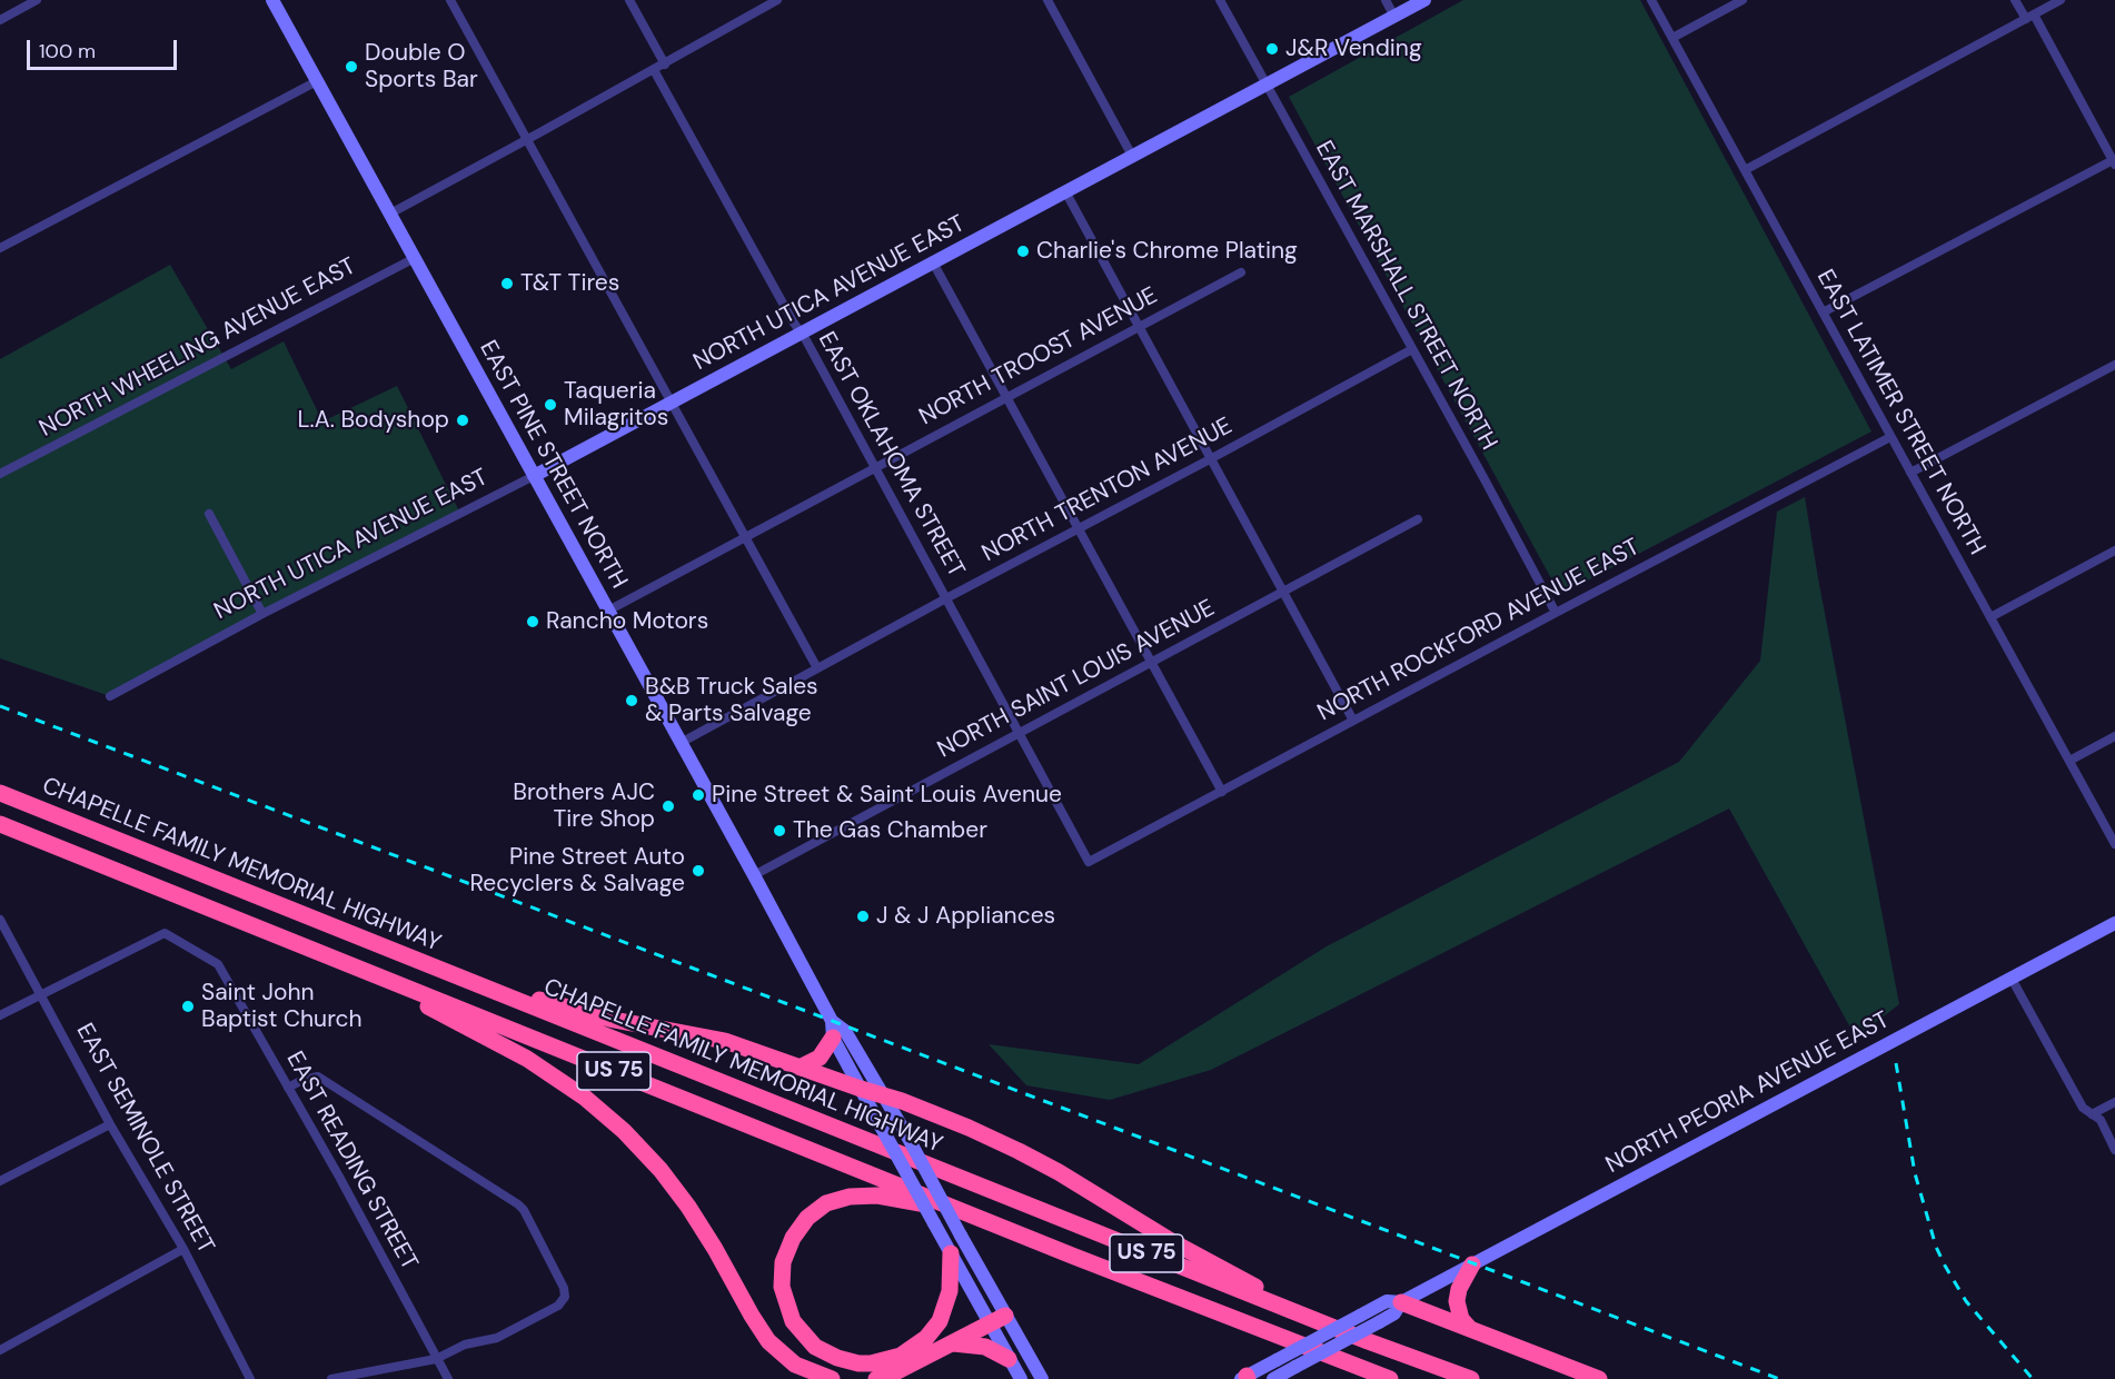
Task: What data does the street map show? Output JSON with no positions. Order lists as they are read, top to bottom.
{
  "streets": {
    "highway": ["CHAPELLE FAMILY MEMORIAL HIGHWAY", "US 75"],
    "main road": ["NORTH UTICA AVENUE EAST", "EAST PINE STREET NORTH", "NORTH PEORIA AVENUE EAST"],
    "street": [
      "EAST MARSHALL STREET NORTH",
      "NORTH WHEELING AVENUE EAST",
      "NORTH TROOST AVENUE",
      "EAST LATIMER STREET NORTH",
      "EAST OKLAHOMA STREET",
      "NORTH TRENTON AVENUE",
      "NORTH ROCKFORD AVENUE EAST",
      "NORTH SAINT LOUIS AVENUE",
      "EAST SEMINOLE STREET",
      "EAST READING STREET"
    ]
  },
  "crossings": [
    ["NORTH UTICA AVENUE EAST", "EAST MARSHALL STREET NORTH"],
    ["NORTH UTICA AVENUE EAST", "EAST OKLAHOMA STREET"],
    ["NORTH UTICA AVENUE EAST", "EAST PINE STREET NORTH"],
    ["EAST MARSHALL STREET NORTH", "NORTH TRENTON AVENUE"],
    ["EAST MARSHALL STREET NORTH", "NORTH ROCKFORD AVENUE EAST"],
    ["NORTH WHEELING AVENUE EAST", "EAST PINE STREET NORTH"],
    ["NORTH TROOST AVENUE", "EAST OKLAHOMA STREET"],
    ["NORTH TROOST AVENUE", "EAST PINE STREET NORTH"],
    ["EAST LATIMER STREET NORTH", "NORTH ROCKFORD AVENUE EAST"],
    ["EAST OKLAHOMA STREET", "NORTH TRENTON AVENUE"],
    ["EAST OKLAHOMA STREET", "NORTH ROCKFORD AVENUE EAST"],
    ["EAST OKLAHOMA STREET", "NORTH SAINT LOUIS AVENUE"],
    ["EAST PINE STREET NORTH", "NORTH TRENTON AVENUE"],
    ["EAST PINE STREET NORTH", "NORTH SAINT LOUIS AVENUE"],
    ["EAST SEMINOLE STREET", "EAST READING STREET"]
  ],
  "places": [
    "J&R Vending",
    "Double O Sports Bar",
    "Charlie's Chrome Plating",
    "T&T Tires",
    "Taqueria Milagritos",
    "L.A. Bodyshop",
    "Rancho Motors",
    "B&B Truck Sales & Parts Salvage",
    "Pine Street & Saint Louis Avenue",
    "Brothers AJC Tire Shop",
    "The Gas Chamber",
    "Pine Street Auto Recyclers & Salvage",
    "J & J Appliances",
    "Saint John Baptist Church"
  ],
  "scale_bar": "100 m"
}
